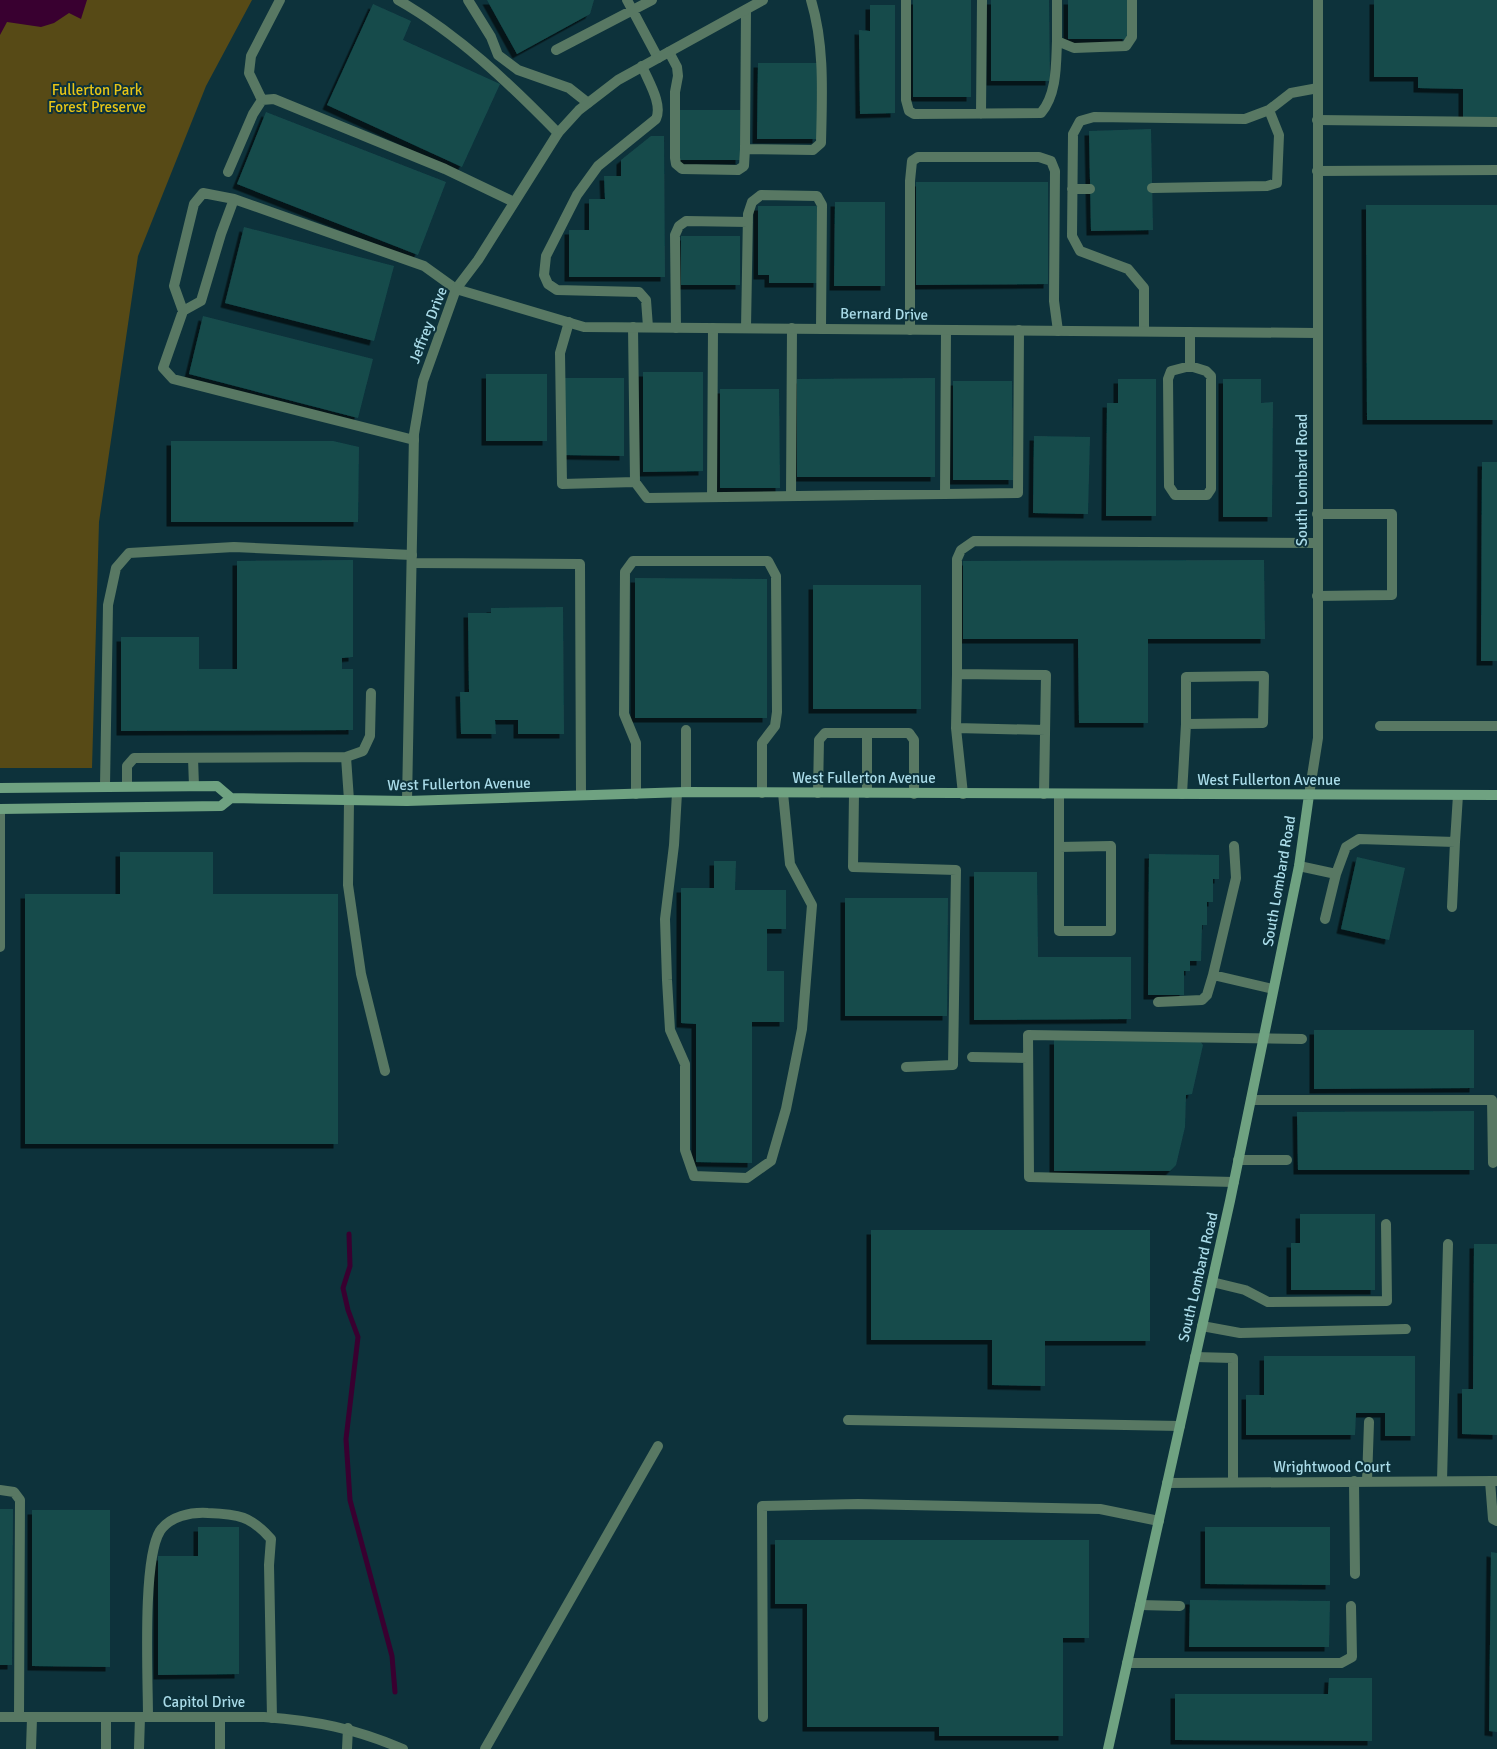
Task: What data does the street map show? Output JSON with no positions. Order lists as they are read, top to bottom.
{
  "streets": {
    "street": [
      "Bernard Drive",
      "Jeffrey Drive",
      "South Lombard Road",
      "West Fullerton Avenue",
      "Wrightwood Court",
      "Capitol Drive"
    ]
  },
  "crossings": [
    ["Bernard Drive", "Jeffrey Drive"],
    ["Bernard Drive", "South Lombard Road"],
    ["Jeffrey Drive", "West Fullerton Avenue"],
    ["South Lombard Road", "West Fullerton Avenue"],
    ["South Lombard Road", "Wrightwood Court"]
  ],
  "parks": ["Fullerton Park Forest Preserve"]
}
